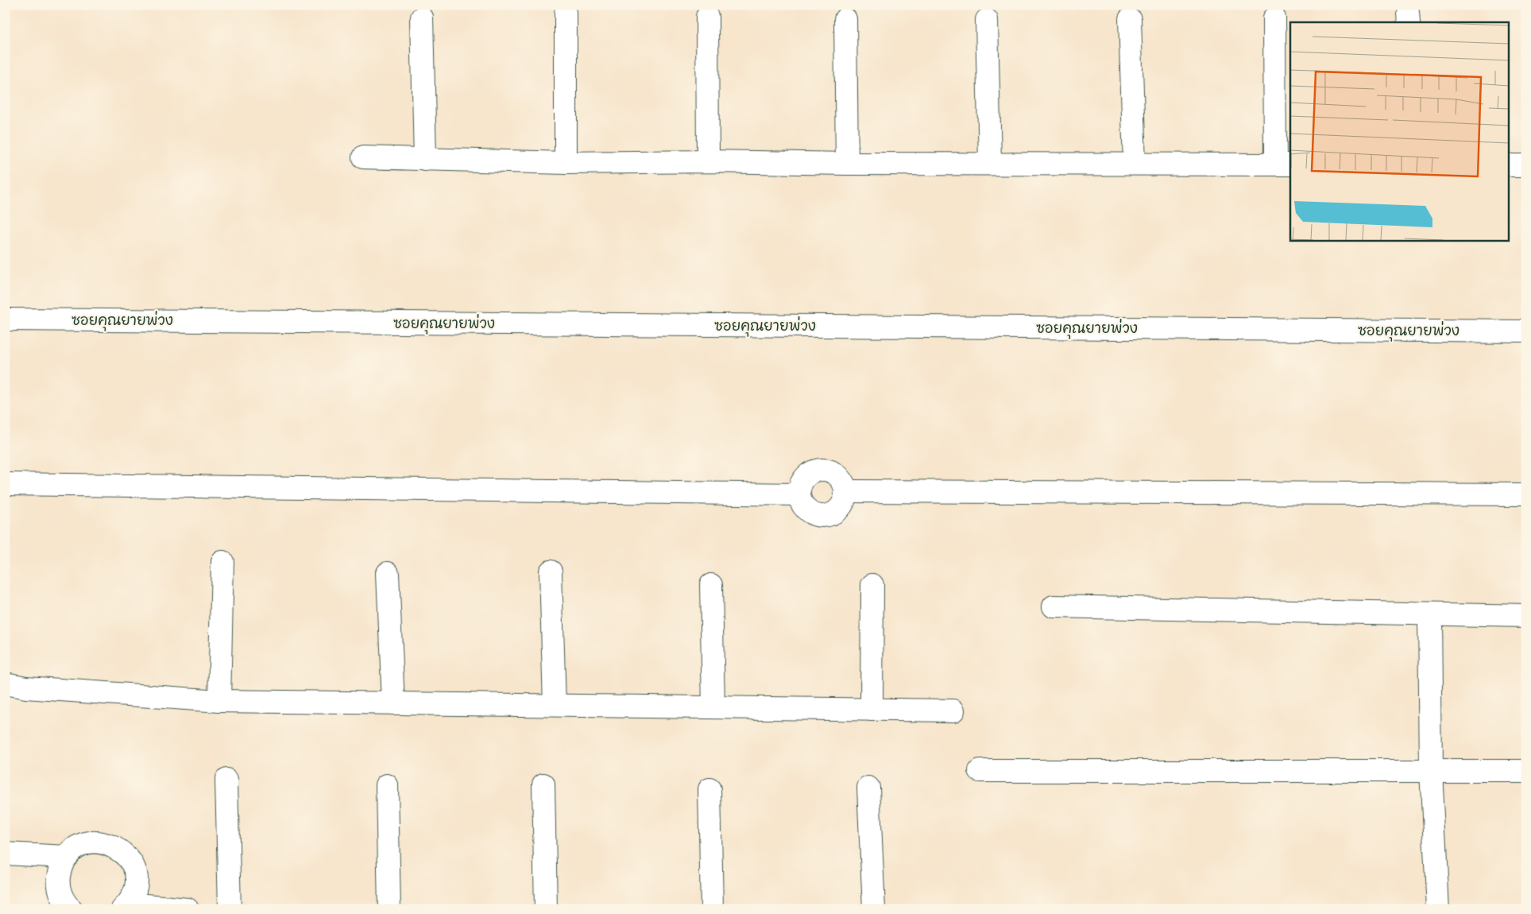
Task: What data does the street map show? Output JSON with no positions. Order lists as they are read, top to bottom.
{
  "streets": {
    "street": ["ซอยคุณยายพ่วง"]
  }
}
